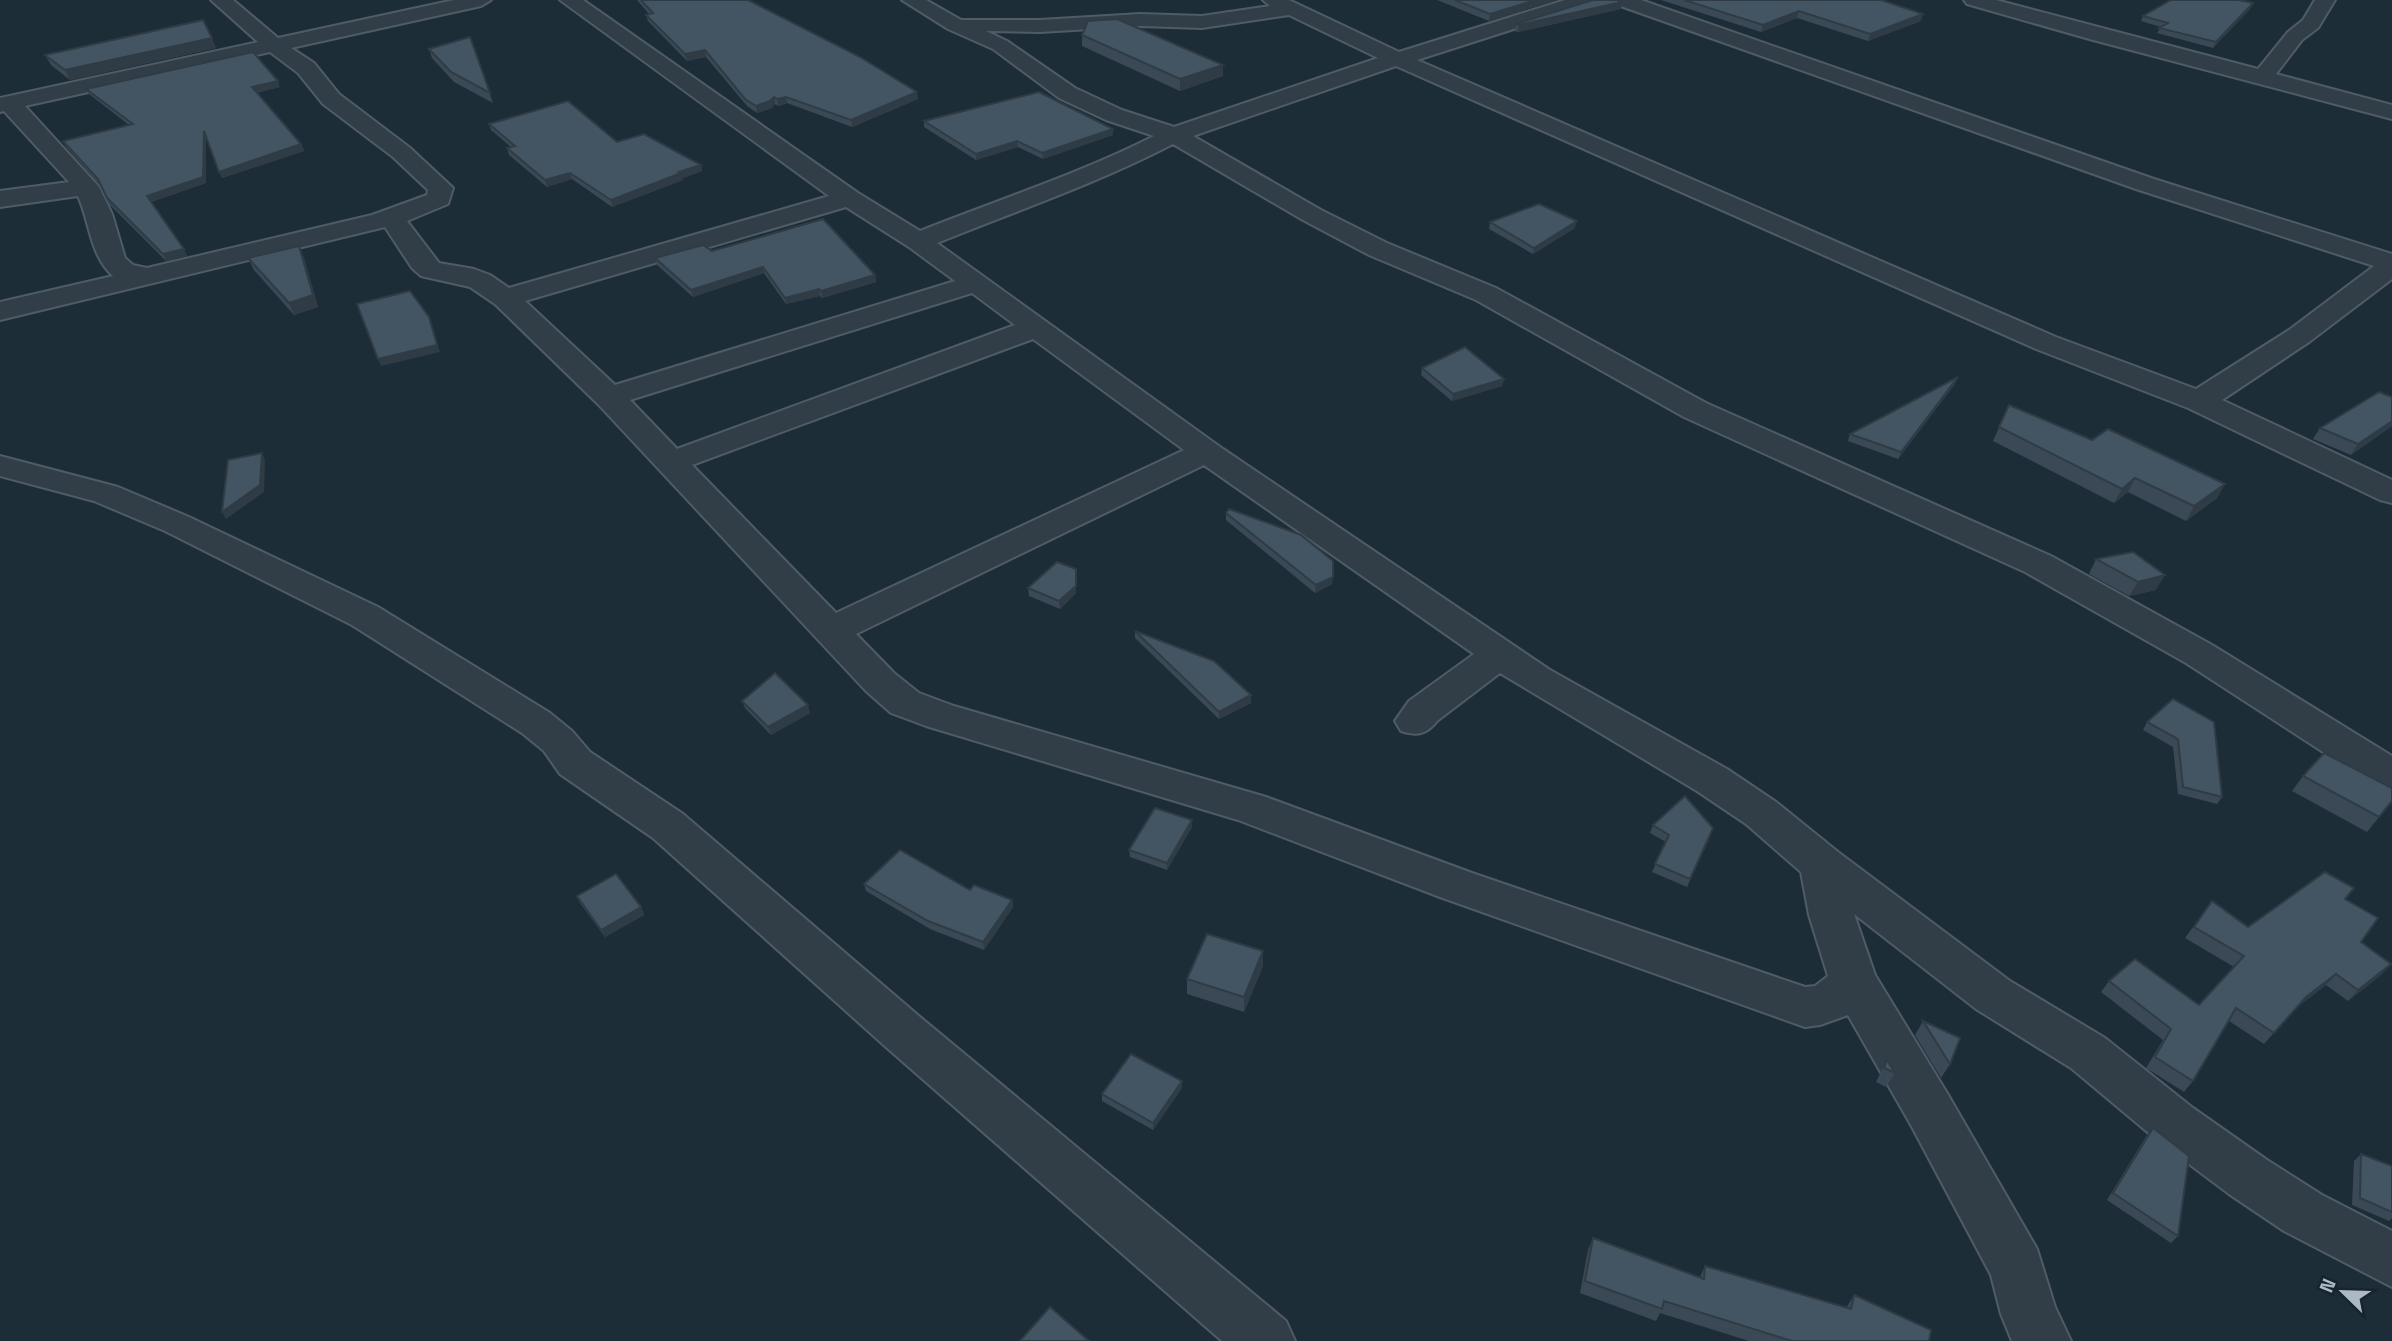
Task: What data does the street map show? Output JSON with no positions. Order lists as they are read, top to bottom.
{
  "north": "top left"
}
